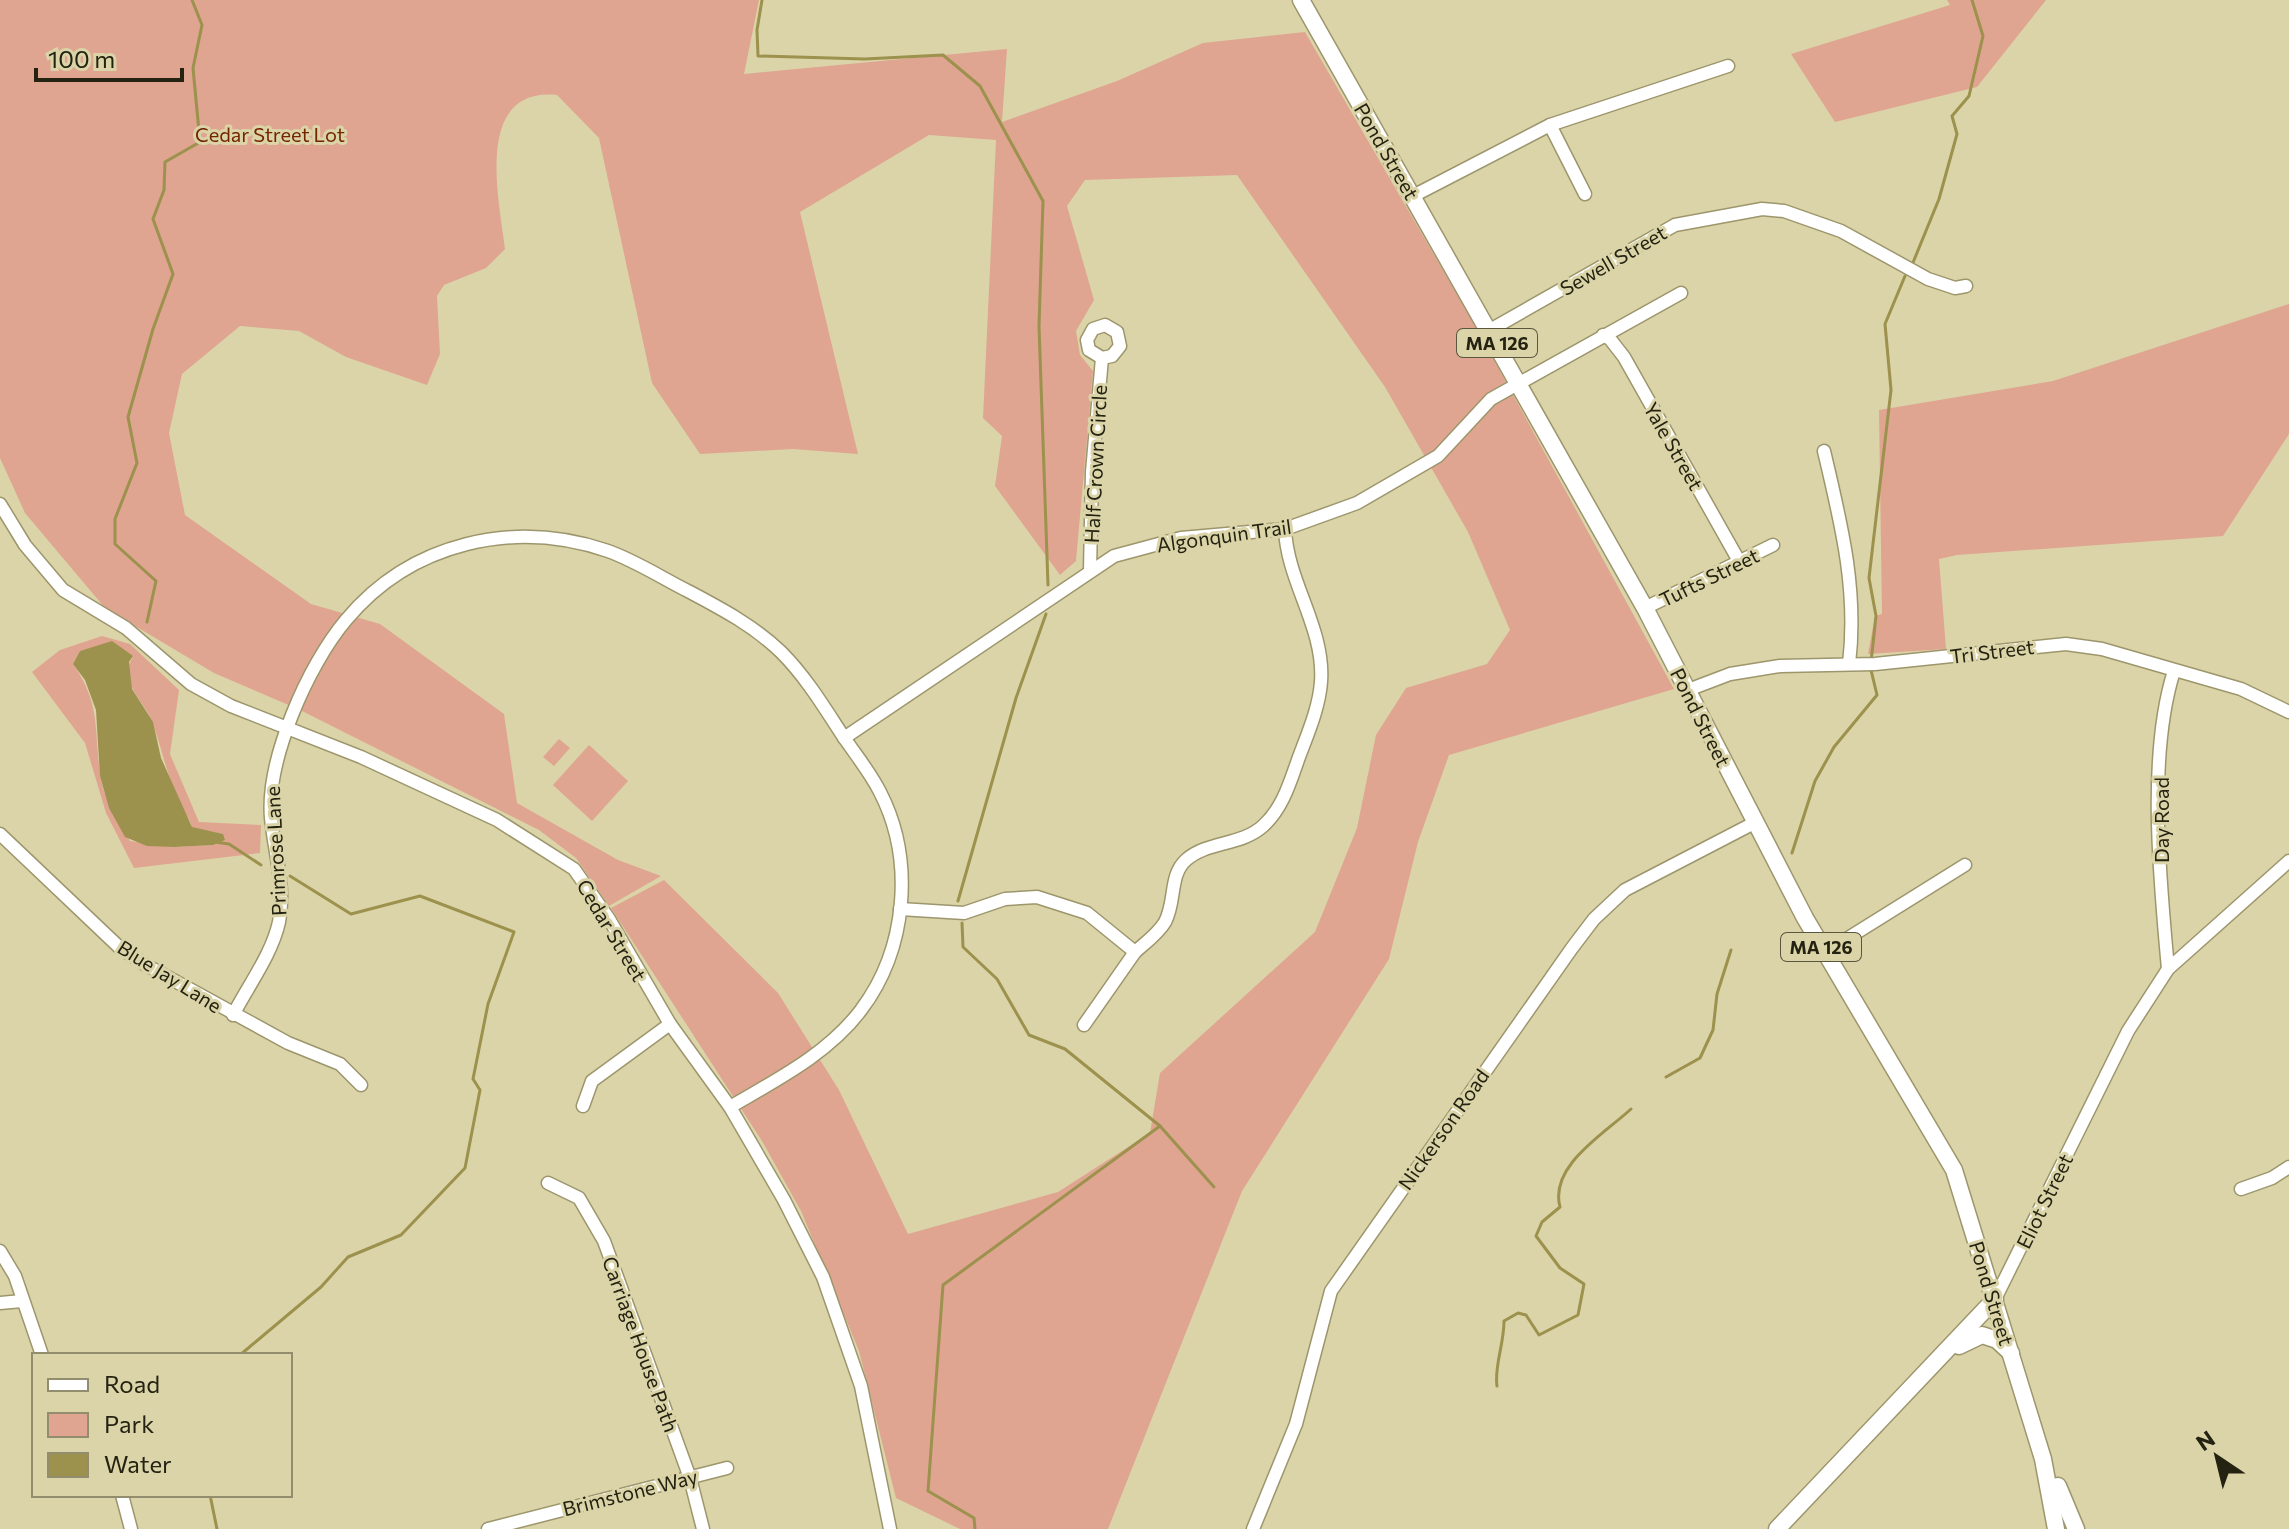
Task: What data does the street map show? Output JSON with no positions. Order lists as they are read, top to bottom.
{
  "streets": {
    "main road": ["Pond Street", "MA 126", "Eliot Street"],
    "street": [
      "Sewell Street",
      "Yale Street",
      "Half Crown Circle",
      "Algonquin Trail",
      "Tufts Street",
      "Tri Street",
      "Day Road",
      "Primrose Lane",
      "Cedar Street",
      "Blue Jay Lane",
      "Nickerson Road",
      "Carriage House Path",
      "Brimstone Way"
    ]
  },
  "crossings": [
    ["Pond Street", "Sewell Street"],
    ["Pond Street", "Algonquin Trail"],
    ["Pond Street", "Tufts Street"],
    ["Pond Street", "Tri Street"],
    ["Pond Street", "Nickerson Road"],
    ["Pond Street", "Eliot Street"],
    ["Yale Street", "Algonquin Trail"],
    ["Yale Street", "Tufts Street"],
    ["Half Crown Circle", "Algonquin Trail"],
    ["Algonquin Trail", "Primrose Lane"],
    ["Tri Street", "Day Road"],
    ["Day Road", "Eliot Street"],
    ["Primrose Lane", "Cedar Street"],
    ["Primrose Lane", "Blue Jay Lane"],
    ["Carriage House Path", "Brimstone Way"]
  ],
  "parks": ["Cedar Street Lot"],
  "legend": ["Road", "Park", "Water"],
  "scale_bar": "100 m",
  "north": "top left"
}
